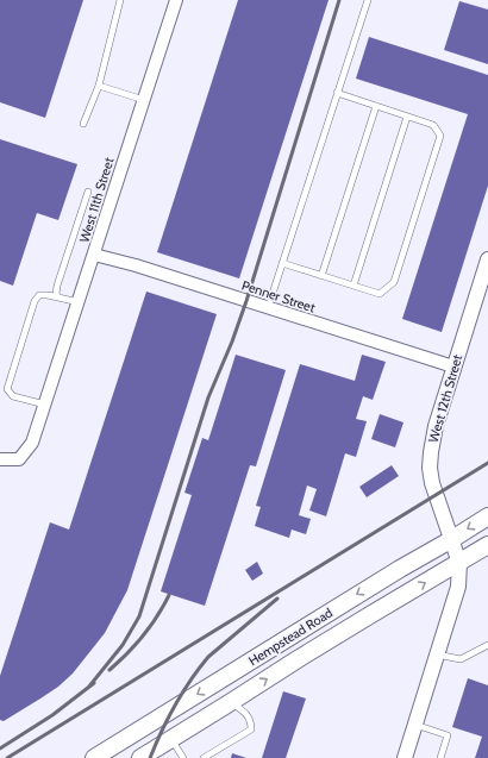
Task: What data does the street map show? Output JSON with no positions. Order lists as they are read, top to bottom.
{
  "streets": {
    "main road": ["Hempstead Road"],
    "street": ["West 11th Street", "Penner Street", "West 12th Street"]
  },
  "crossings": [
    ["West 11th Street", "Penner Street"],
    ["Penner Street", "West 12th Street"],
    ["West 12th Street", "Hempstead Road"]
  ]
}
